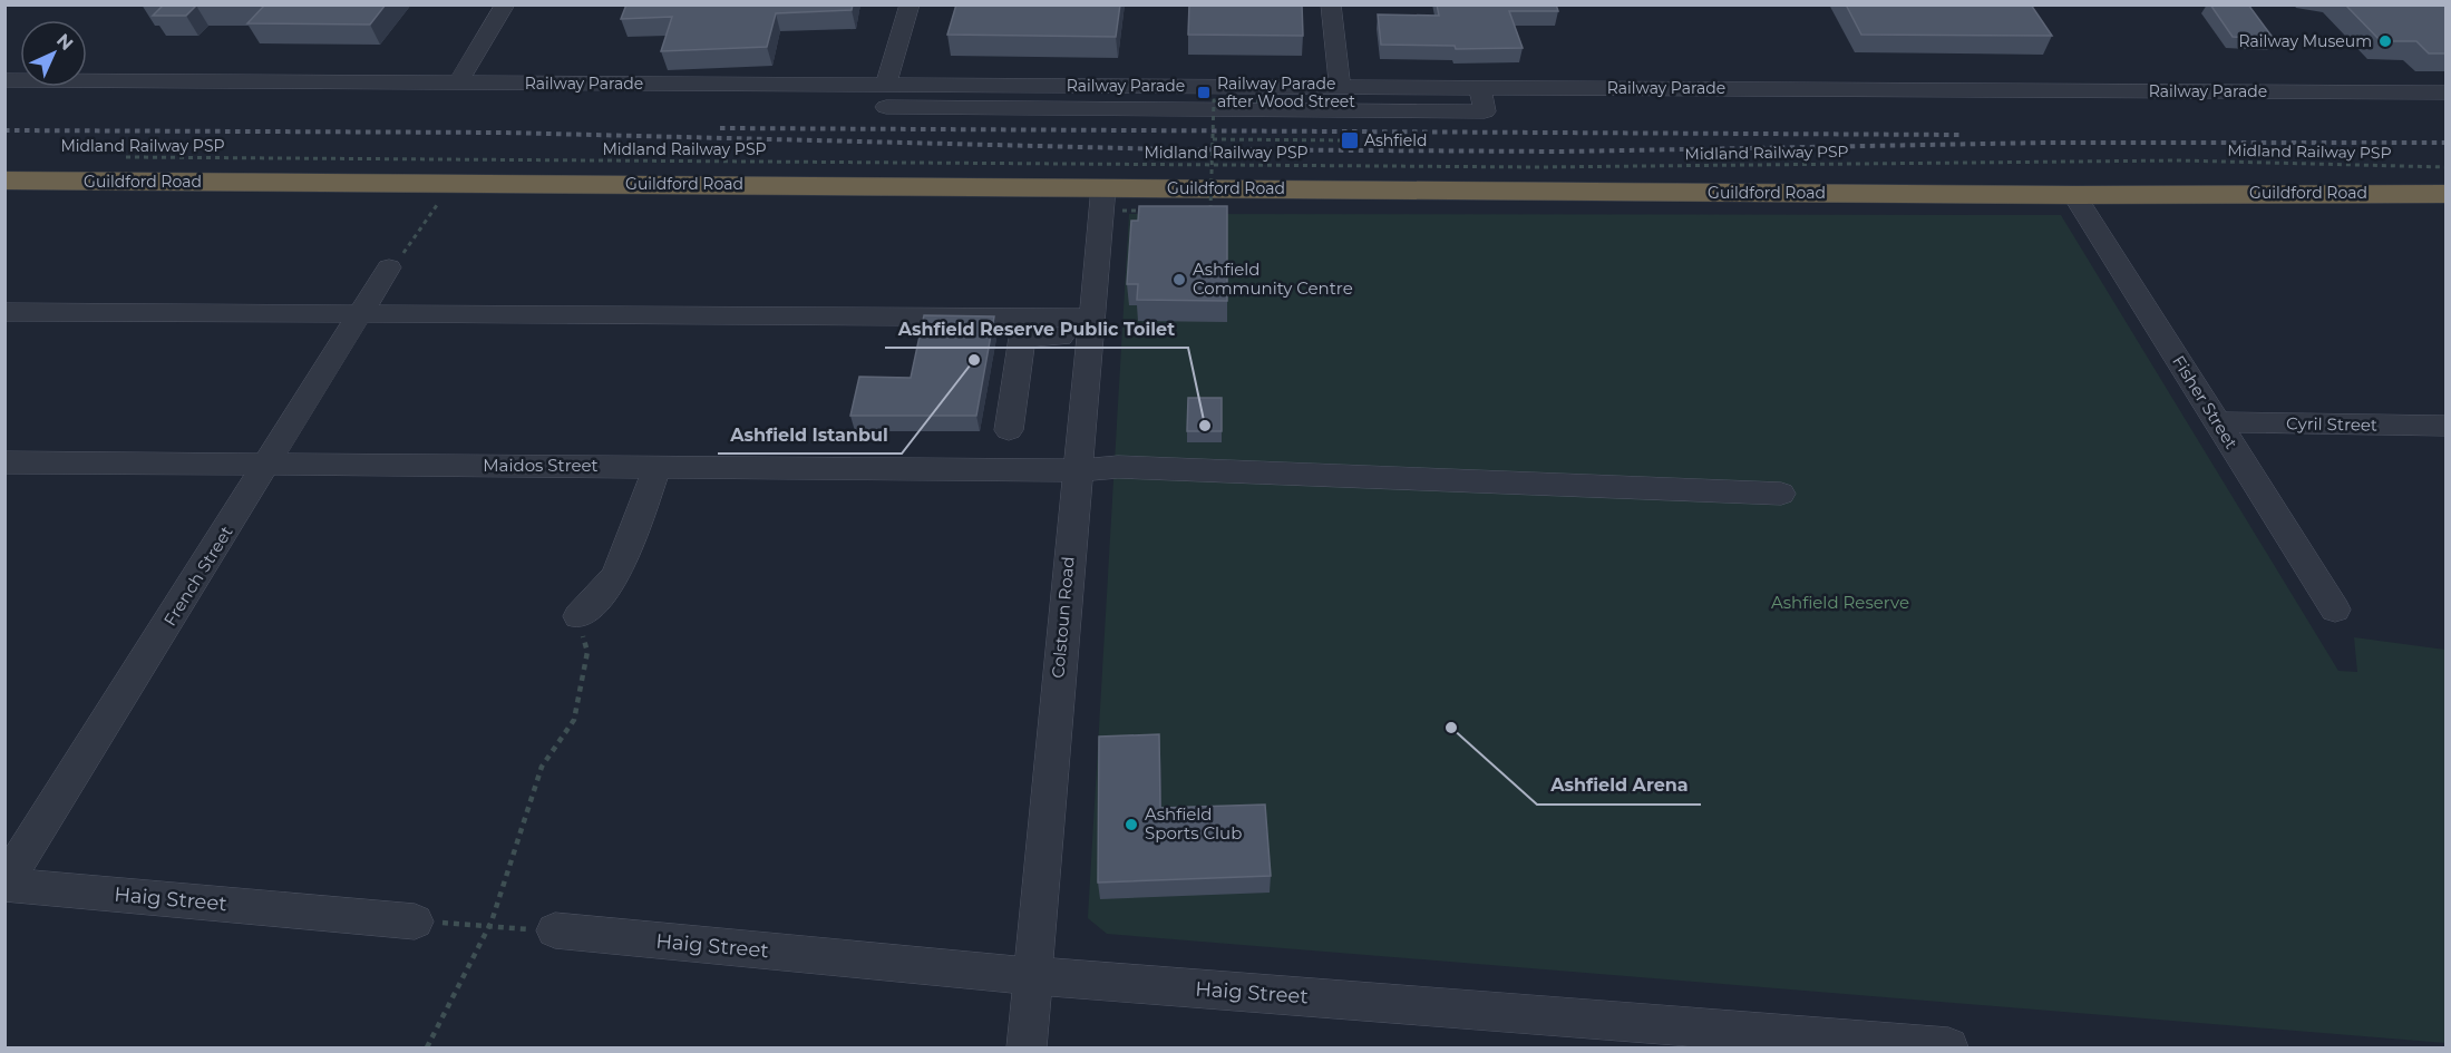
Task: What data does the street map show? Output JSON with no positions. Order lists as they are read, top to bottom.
{
  "streets": {
    "highway": ["Guildford Road"],
    "street": [
      "Railway Parade",
      "Fisher Street",
      "Cyril Street",
      "Maidos Street",
      "French Street",
      "Colstoun Road",
      "Haig Street"
    ],
    "path": ["Midland Railway PSP"]
  },
  "crossings": [
    ["Guildford Road", "Fisher Street"],
    ["Guildford Road", "Colstoun Road"],
    ["Fisher Street", "Cyril Street"],
    ["Maidos Street", "French Street"],
    ["Maidos Street", "Colstoun Road"],
    ["French Street", "Haig Street"],
    ["Colstoun Road", "Haig Street"]
  ],
  "parks": ["Ashfield Reserve"],
  "places": {
    "other": [
      "Railway Museum",
      "Ashfield Community Centre",
      "Ashfield Istanbul",
      "Ashfield Reserve Public Toilet",
      "Ashfield Arena",
      "Ashfield Sports Club"
    ],
    "transit": ["Railway Parade after Wood Street", "Ashfield"]
  },
  "north": "top right"
}
